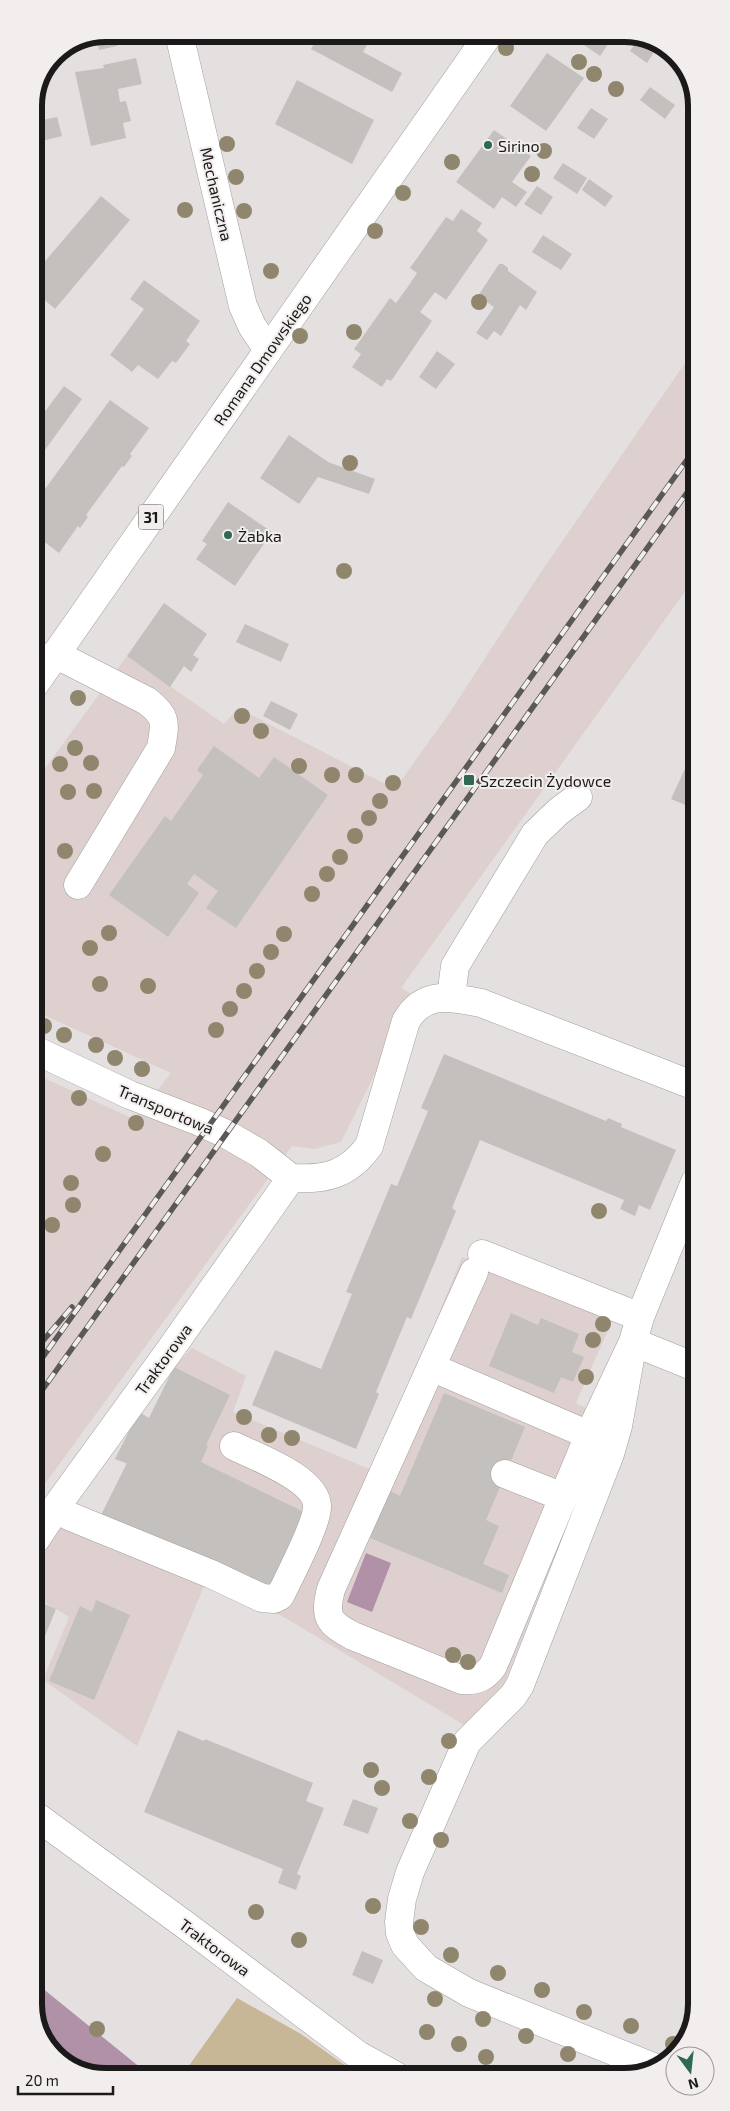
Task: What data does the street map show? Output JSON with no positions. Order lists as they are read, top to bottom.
{
  "streets": {
    "main road": [
      "Mechaniczna",
      "Romana Dmowskiego",
      "31",
      "Transportowa",
      "Traktorowa"
    ]
  },
  "crossings": [
    ["Mechaniczna", "Romana Dmowskiego"],
    ["Transportowa", "Traktorowa"]
  ],
  "places": {
    "other": ["Sirino", "Żabka"],
    "transit": ["Szczecin Żydowce"]
  },
  "scale_bar": "20 m",
  "north": "bottom"
}
